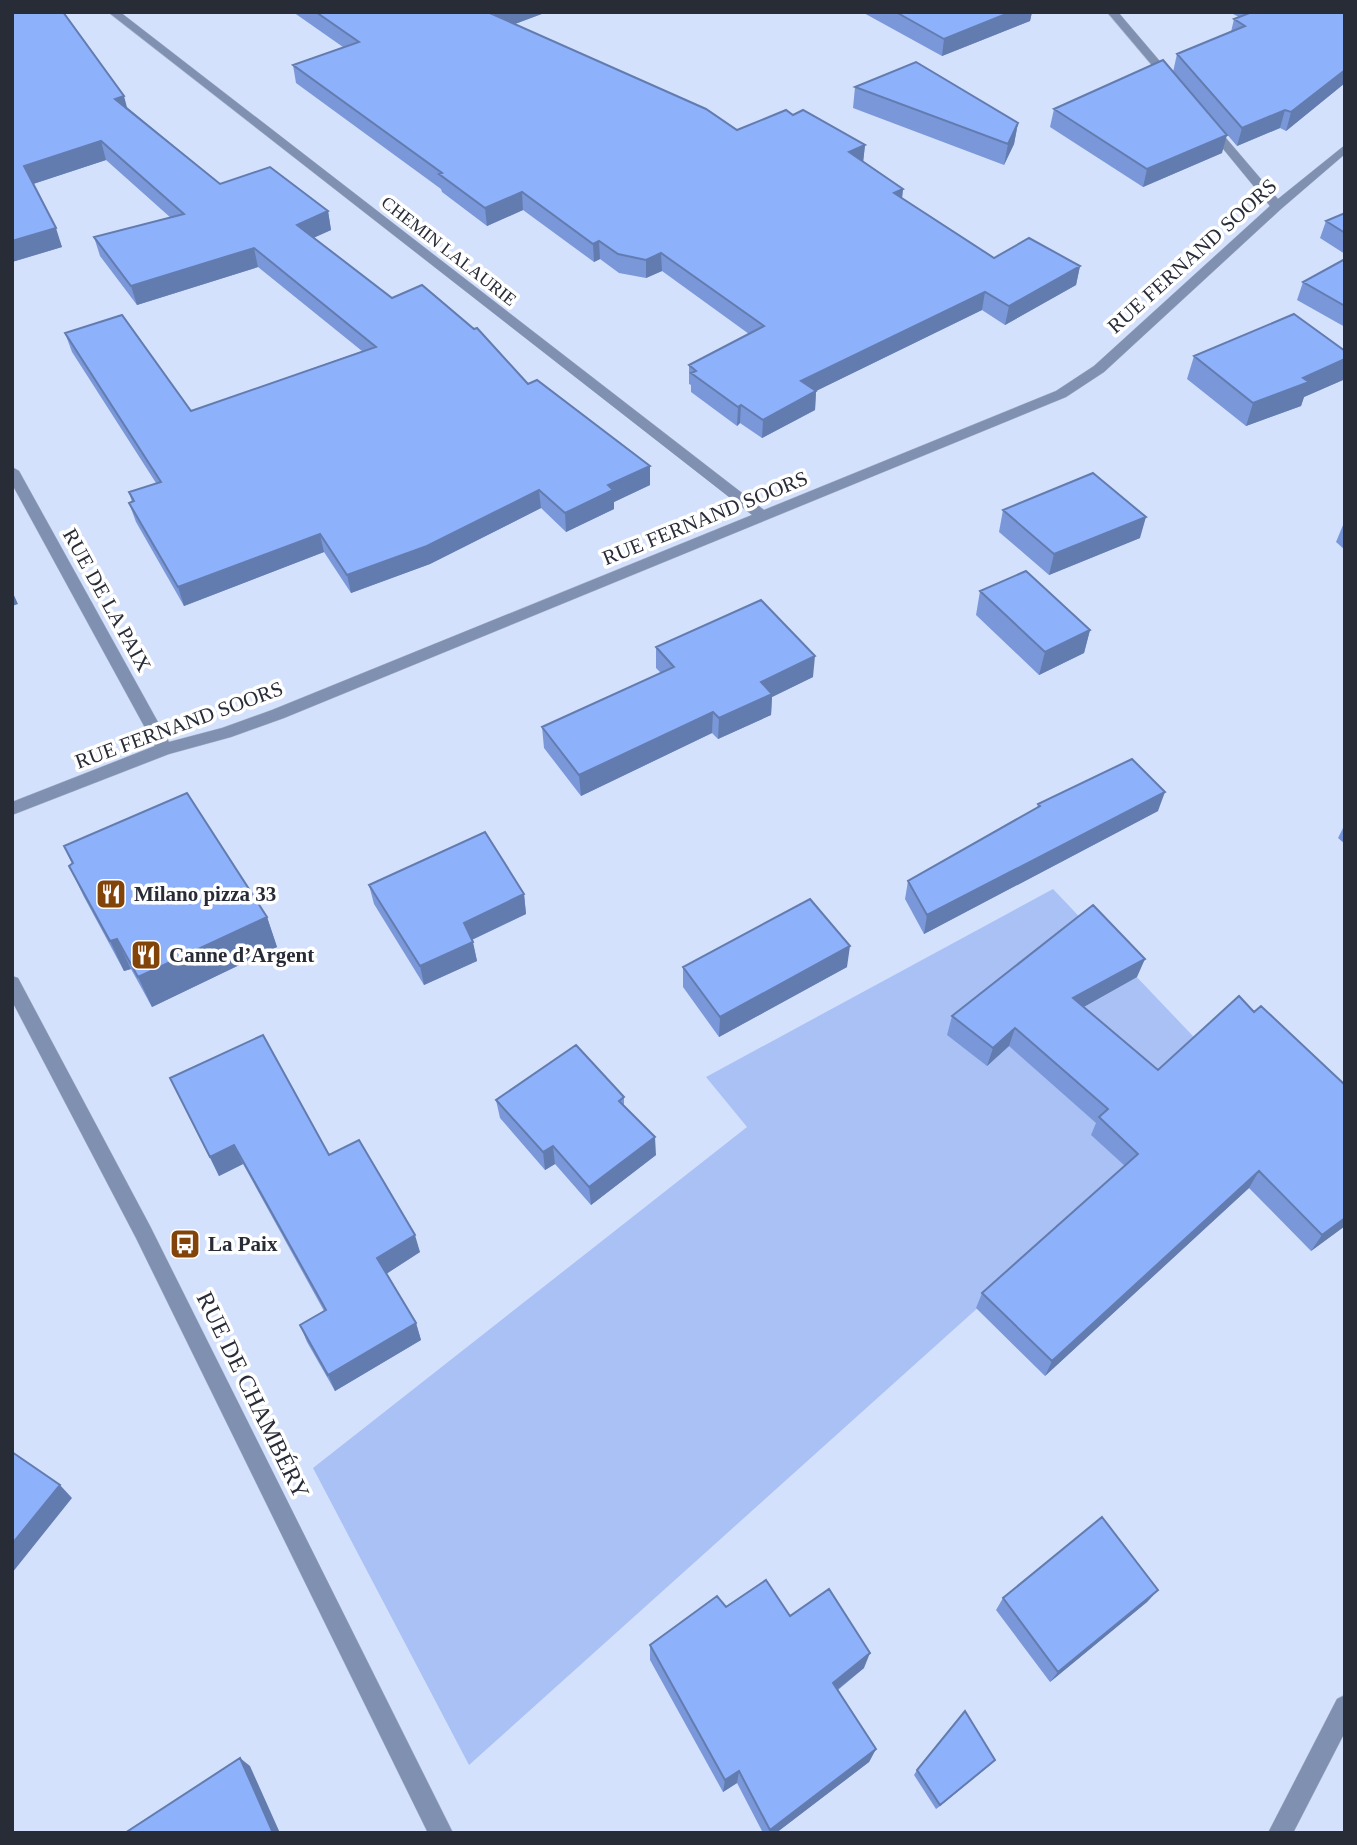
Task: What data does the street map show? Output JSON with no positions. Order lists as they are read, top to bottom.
{
  "streets": {
    "street": [
      "CHEMIN LALAURIE",
      "RUE FERNAND SOORS",
      "RUE DE LA PAIX",
      "RUE DE CHAMBÉRY"
    ]
  },
  "crossings": [
    ["CHEMIN LALAURIE", "RUE FERNAND SOORS"],
    ["RUE FERNAND SOORS", "RUE DE LA PAIX"]
  ],
  "places": {
    "restaurant": ["Milano pizza 33", "Canne d’Argent"],
    "bus stop": ["La Paix"]
  }
}
